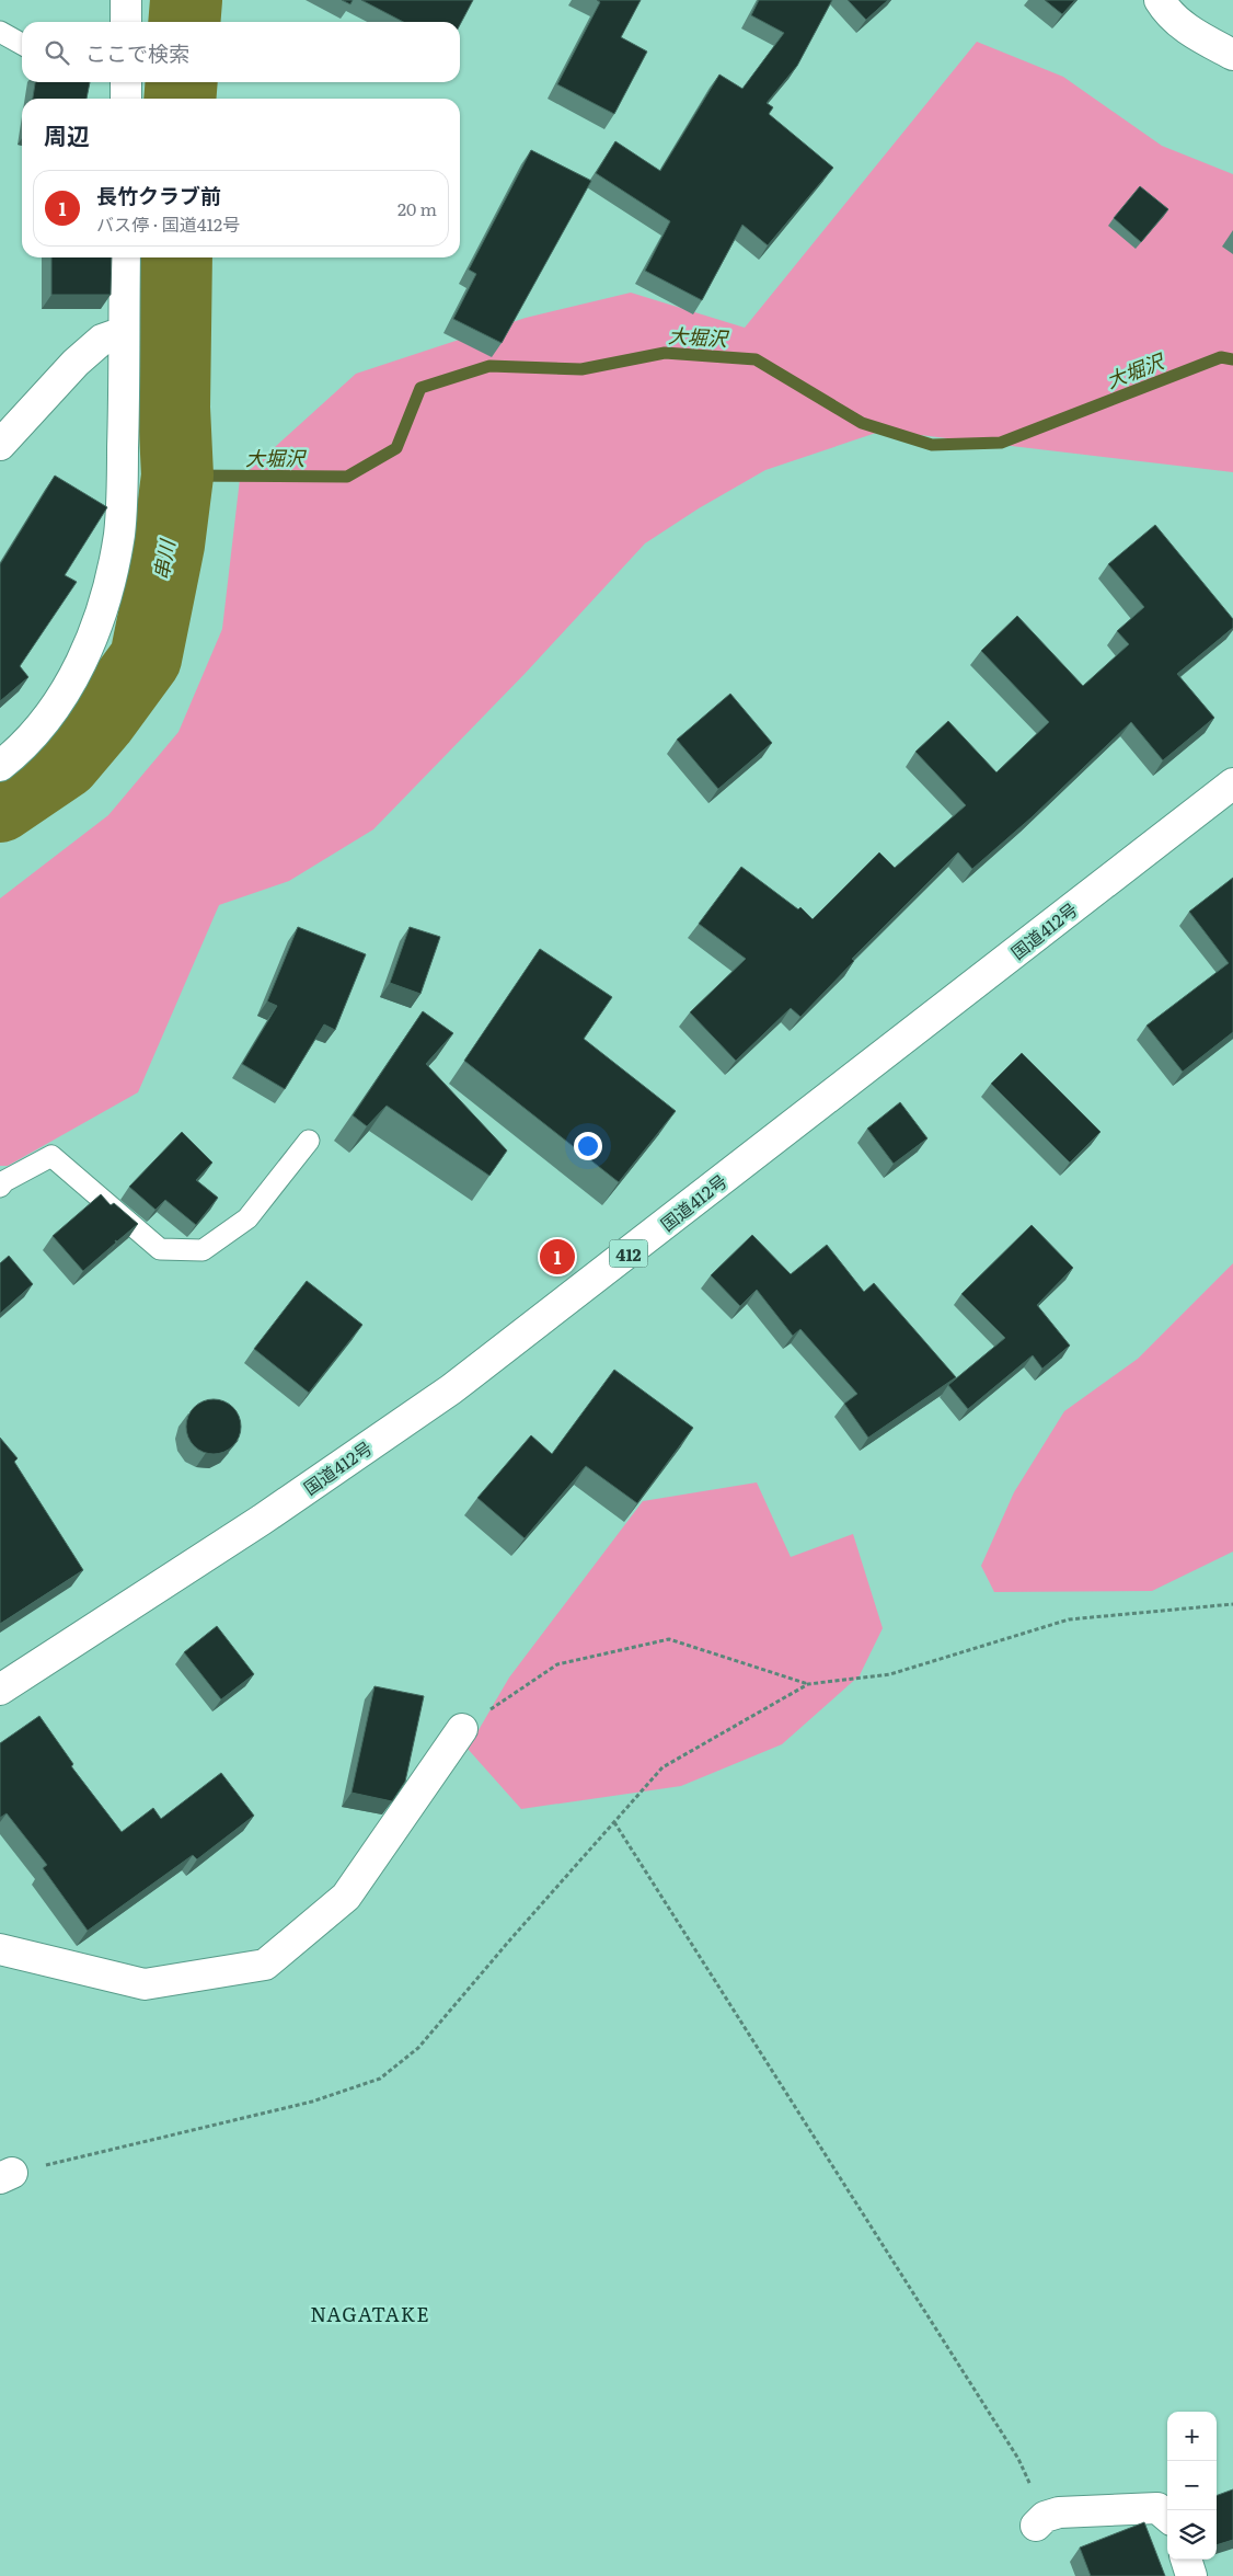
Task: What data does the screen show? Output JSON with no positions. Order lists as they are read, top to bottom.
{
  "streets": {
    "main road": ["国道412号", "412"]
  },
  "districts": ["NAGATAKE"],
  "water": ["大堀沢", "串川"],
  "page": {
    "search": "ここで検索",
    "heading": "周辺",
    "list": [
      {
        "mark": "1",
        "name": "長竹クラブ前",
        "note": "バス停 · 国道412号",
        "value": "20 m"
      }
    ],
    "pins": "1",
    "map_buttons": ["+", "−"]
  }
}
